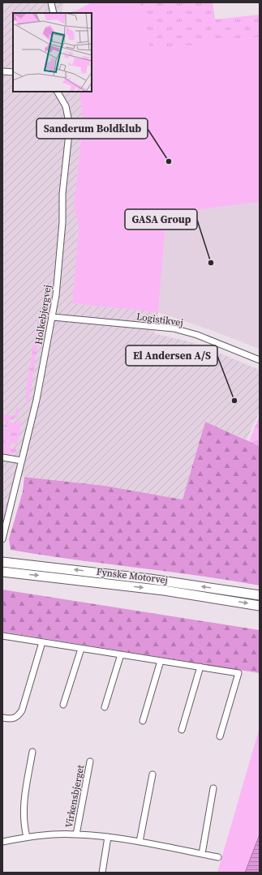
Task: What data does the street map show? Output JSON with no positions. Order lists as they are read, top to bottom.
{
  "streets": {
    "highway": ["Fynske Motorvej"],
    "street": ["Holkebjergvej", "Logistikvej", "Virkensbjerget"]
  },
  "crossings": [
    ["Holkebjergvej", "Logistikvej"]
  ],
  "places": ["Sanderum Boldklub", "GASA Group", "El Andersen A/S"]
}
